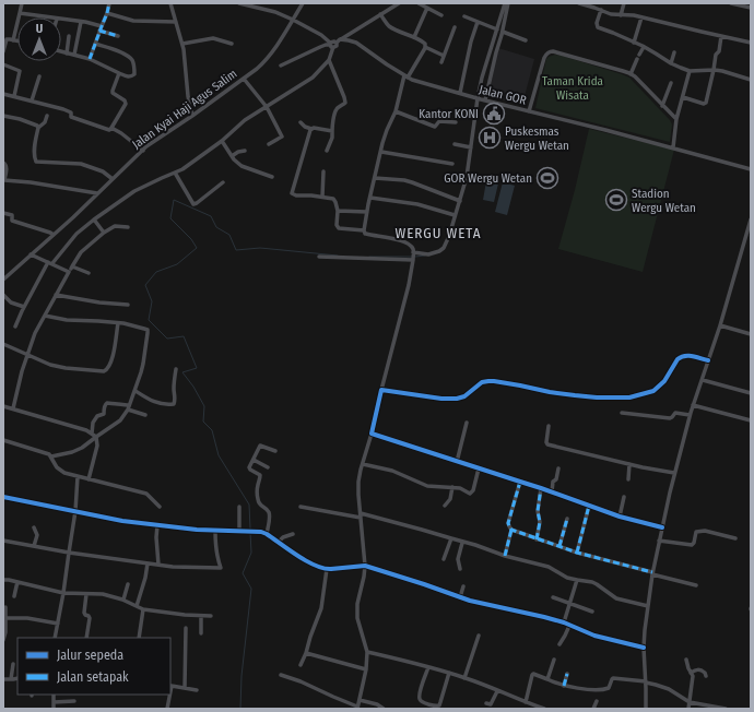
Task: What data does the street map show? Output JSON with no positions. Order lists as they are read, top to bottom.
{
  "streets": {
    "street": ["Jalan GOR", "Jalan Kyai Haji Agus Salim"]
  },
  "districts": ["WERGU WETA"],
  "parks": ["Taman Krida Wisata"],
  "places": {
    "public building": ["Kantor KONI"],
    "hospital": ["Puskesmas Wergu Wetan"],
    "sports": ["GOR Wergu Wetan", "Stadion Wergu Wetan"]
  },
  "legend": ["Jalur sepeda", "Jalan setapak"],
  "north": "top"
}
